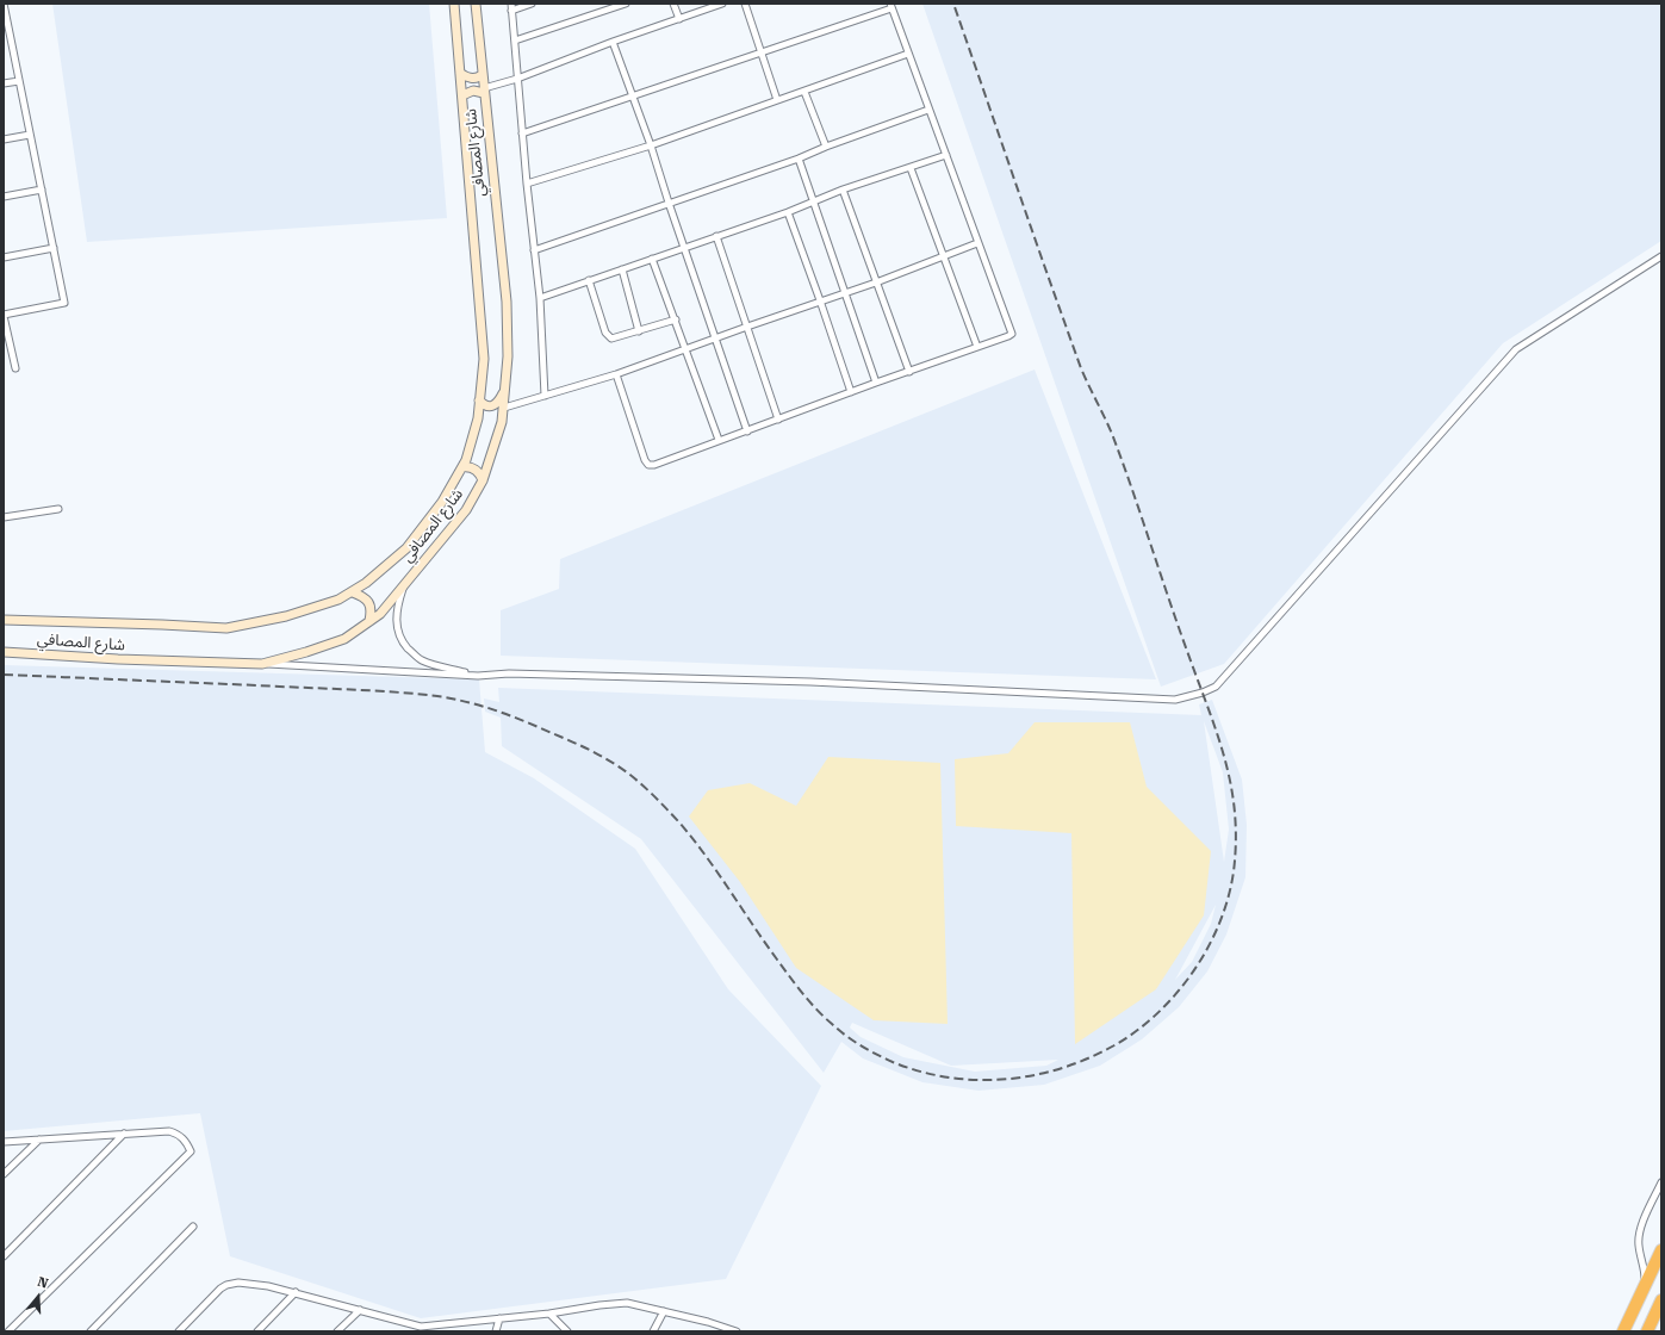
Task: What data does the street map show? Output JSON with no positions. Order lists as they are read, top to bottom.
{
  "streets": {
    "main road": ["شارع المصافي"]
  },
  "north": "top"
}
